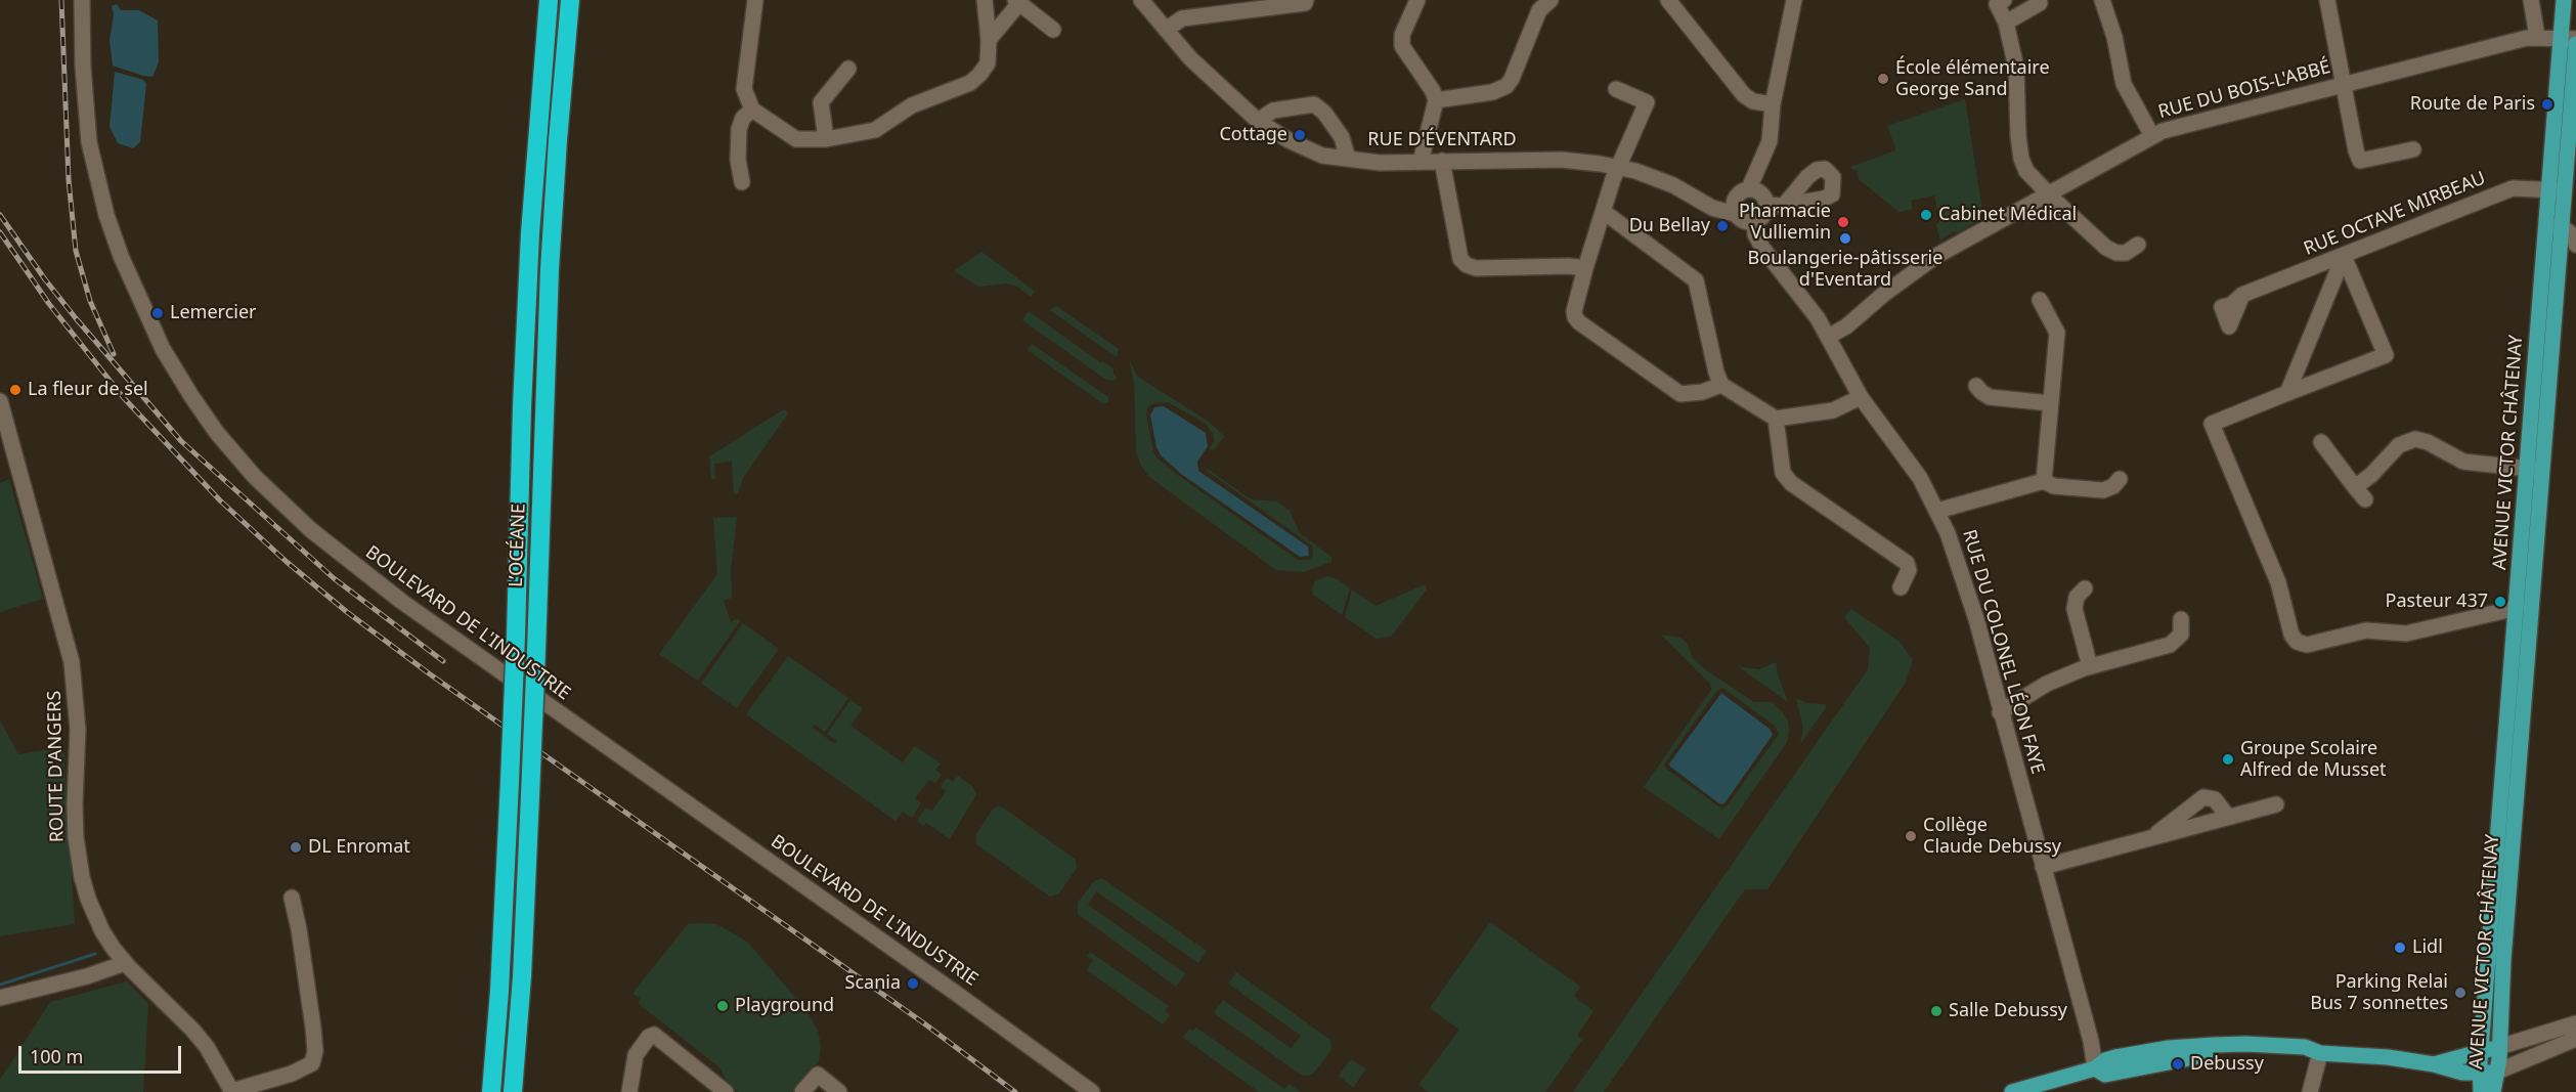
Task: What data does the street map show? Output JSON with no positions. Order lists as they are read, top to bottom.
{
  "streets": {
    "highway": ["L’OCÉANE"],
    "main road": ["AVENUE VICTOR CHÂTENAY"],
    "street": [
      "RUE DU BOIS-L'ABBÉ",
      "RUE D'ÉVENTARD",
      "RUE OCTAVE MIRBEAU",
      "BOULEVARD DE L'INDUSTRIE",
      "RUE DU COLONEL LÉON FAYE",
      "ROUTE D'ANGERS"
    ]
  },
  "crossings": [
    ["RUE DU BOIS-L'ABBÉ", "AVENUE VICTOR CHÂTENAY"],
    ["RUE DU BOIS-L'ABBÉ", "RUE DU COLONEL LÉON FAYE"],
    ["RUE D'ÉVENTARD", "RUE DU COLONEL LÉON FAYE"],
    ["RUE OCTAVE MIRBEAU", "AVENUE VICTOR CHÂTENAY"]
  ],
  "places": [
    "École élémentaire George Sand",
    "Route de Paris",
    "Cottage",
    "Cabinet Médical",
    "Pharmacie Vulliemin",
    "Du Bellay",
    "Boulangerie-pâtisserie d'Eventard",
    "Lemercier",
    "La fleur de sel",
    "Pasteur 437",
    "Groupe Scolaire Alfred de Musset",
    "Collège Claude Debussy",
    "DL Enromat",
    "Lidl",
    "Scania",
    "Parking Relai Bus 7 sonnettes",
    "Playground",
    "Salle Debussy",
    "Debussy"
  ],
  "scale_bar": "100 m"
}
